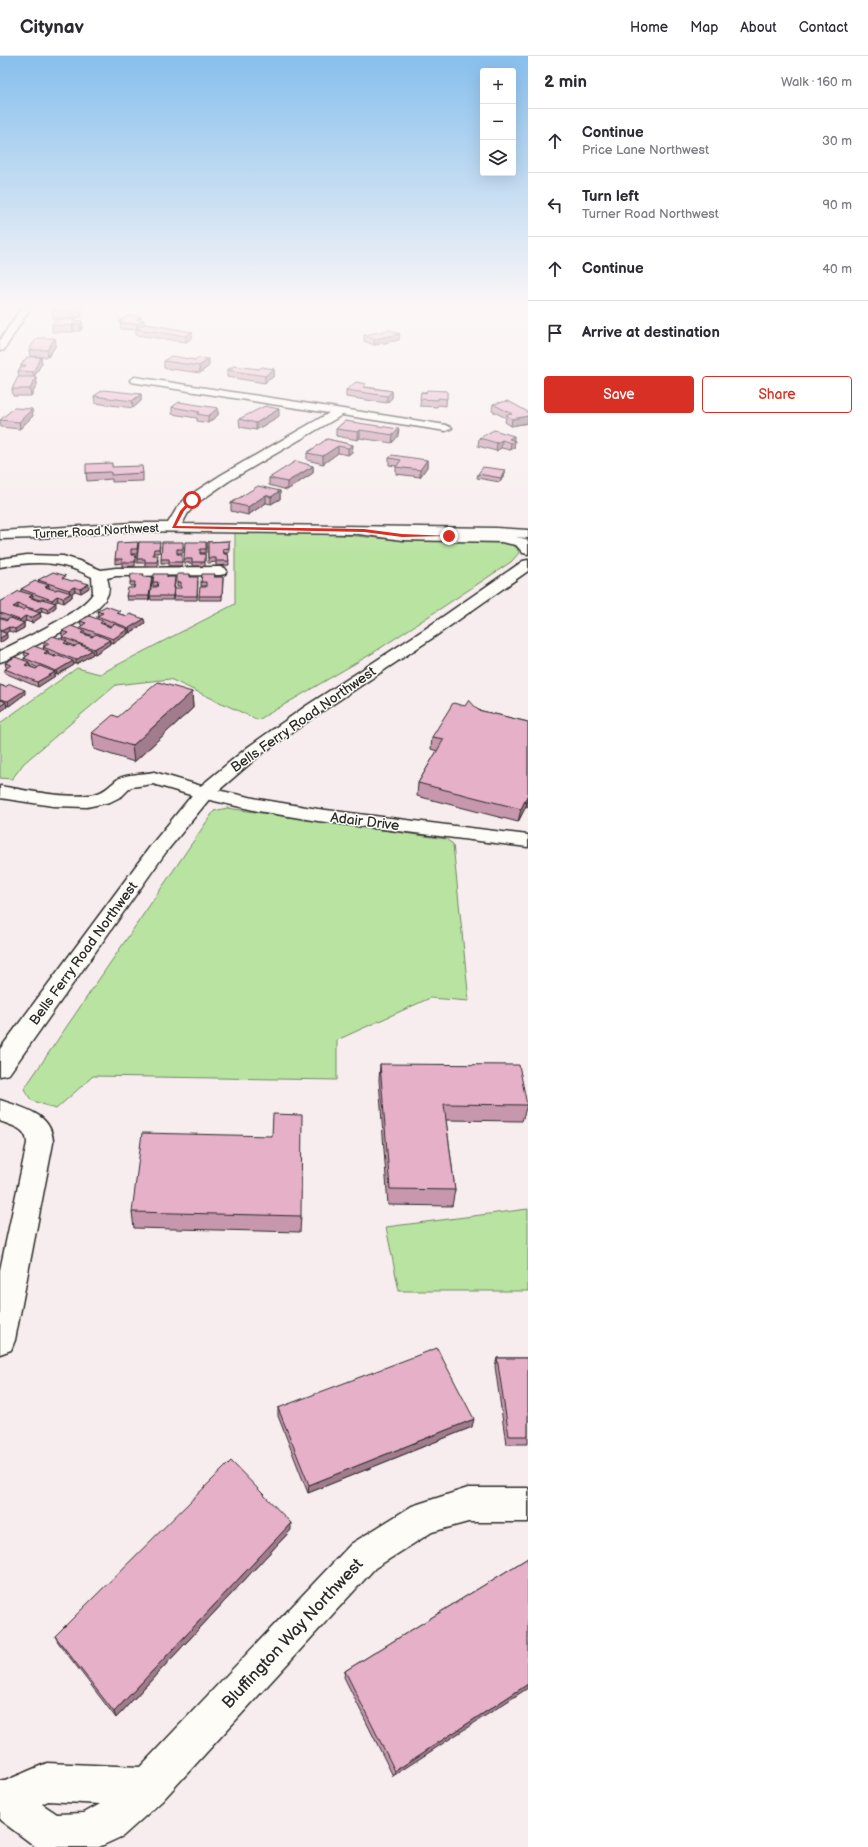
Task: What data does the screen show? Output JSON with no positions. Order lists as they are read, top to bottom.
{
  "streets": {
    "street": [
      "Turner Road Northwest",
      "Bells Ferry Road Northwest",
      "Adair Drive",
      "Bluffington Way Northwest"
    ]
  },
  "crossings": [
    ["Bells Ferry Road Northwest", "Adair Drive"]
  ],
  "page": {
    "header": "Citynav",
    "nav": [
      "Home",
      "Map",
      "About",
      "Contact"
    ],
    "heading": ["2 min", "Walk · 160 m"],
    "map_buttons": ["+", "−"],
    "list": [
      ["Continue", "Price Lane Northwest", "30 m"],
      ["Turn left", "Turner Road Northwest", "90 m"],
      ["Continue", "40 m"],
      "Arrive at destination"
    ],
    "buttons": ["Save", "Share"]
  }
}
